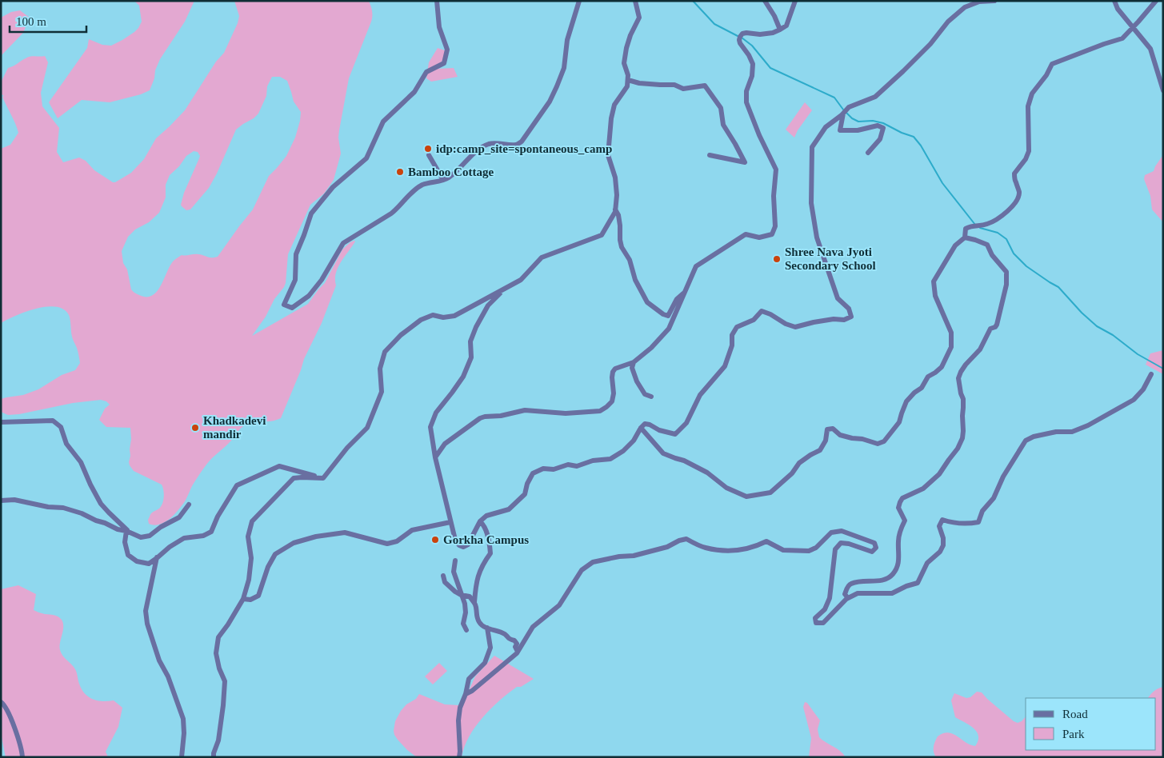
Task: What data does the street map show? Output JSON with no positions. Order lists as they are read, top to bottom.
{
  "places": [
    "idp:camp_site=spontaneous_camp",
    "Bamboo Cottage",
    "Shree Nava Jyoti Secondary School",
    "Khadkadevi mandir",
    "Gorkha Campus"
  ],
  "legend": ["Road", "Park"],
  "scale_bar": "100 m"
}
